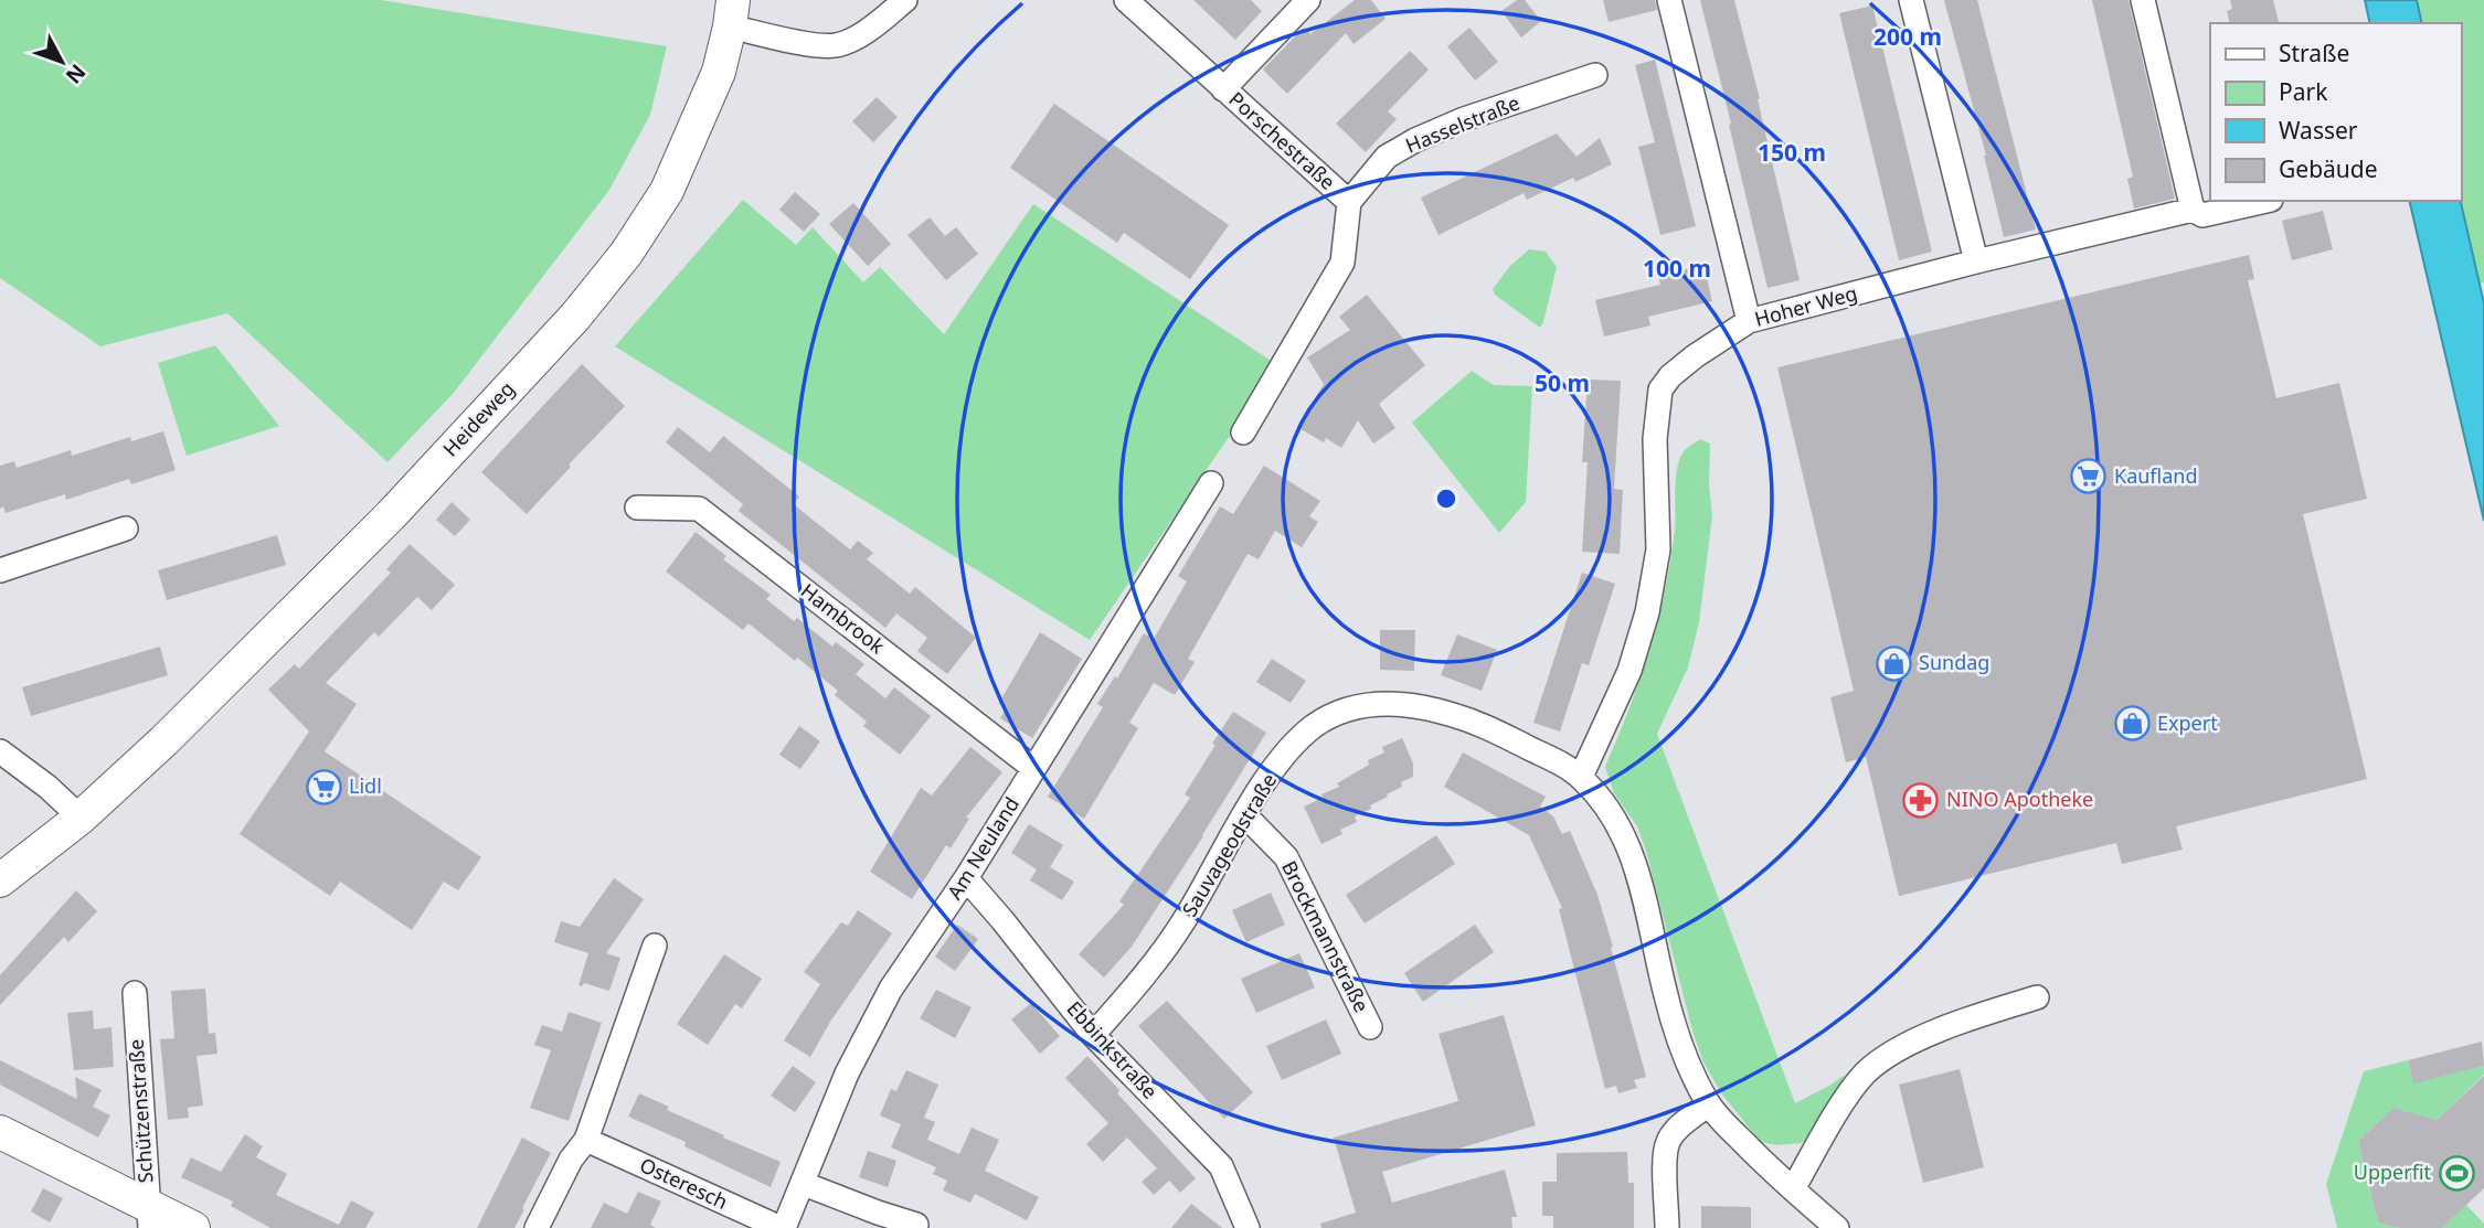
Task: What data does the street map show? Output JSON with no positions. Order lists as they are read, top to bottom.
{
  "streets": {
    "street": [
      "Hasselstraße",
      "Porschestraße",
      "Hoher Weg",
      "Heideweg",
      "Hambrook",
      "Sauvageodstraße",
      "Am Neuland",
      "Brockmannstraße",
      "Ebbinkstraße",
      "Schützenstraße",
      "Osteresch"
    ]
  },
  "crossings": [
    ["Hasselstraße", "Porschestraße"],
    ["Hoher Weg", "Sauvageodstraße"],
    ["Hambrook", "Am Neuland"],
    ["Sauvageodstraße", "Brockmannstraße"],
    ["Sauvageodstraße", "Ebbinkstraße"],
    ["Am Neuland", "Ebbinkstraße"],
    ["Am Neuland", "Osteresch"]
  ],
  "places": {
    "supermarket": ["Kaufland", "Lidl"],
    "shop": ["Sundag", "Expert"],
    "pharmacy": ["NINO Apotheke"],
    "sports": ["Upperfit"]
  },
  "legend": [
    "Straße",
    "Park",
    "Wasser",
    "Gebäude"
  ],
  "north": "bottom right",
  "rings": [
    "200 m",
    "150 m",
    "100 m",
    "50 m"
  ]
}
